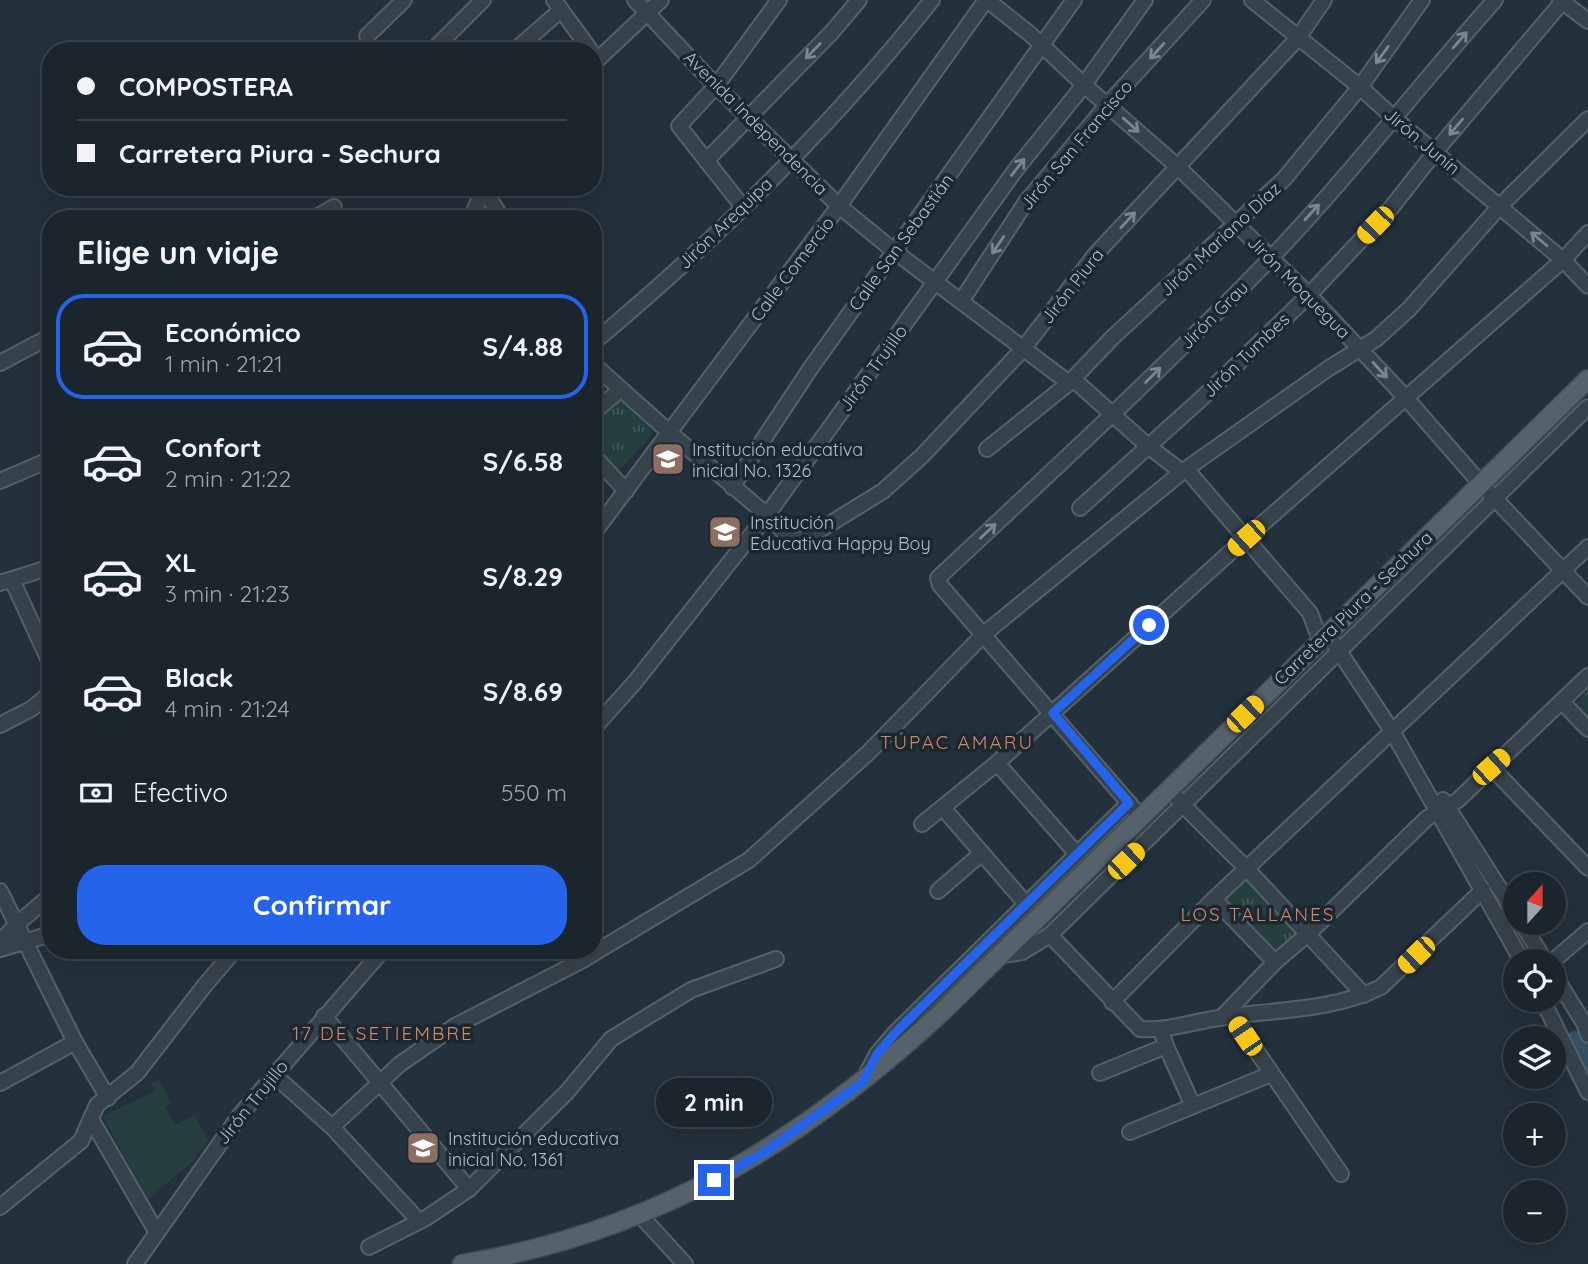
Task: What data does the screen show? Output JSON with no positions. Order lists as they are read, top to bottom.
{
  "streets": {
    "main road": ["Carretera Piura - Sechura"],
    "street": [
      "Avenida Independencia",
      "Jirón Junín",
      "Jirón San Francisco",
      "Jirón Arequipa",
      "Jirón Mariano Díaz",
      "Calle San Sebastián",
      "Calle Comercio",
      "Jirón Piura",
      "Jirón Moquegua",
      "Jirón Grau",
      "Jirón Tumbes",
      "Jirón Trujillo"
    ]
  },
  "crossings": [
    ["Avenida Independencia", "Jirón San Francisco"],
    ["Avenida Independencia", "Jirón Arequipa"],
    ["Avenida Independencia", "Jirón Mariano Díaz"],
    ["Avenida Independencia", "Calle San Sebastián"],
    ["Avenida Independencia", "Calle Comercio"],
    ["Avenida Independencia", "Jirón Piura"],
    ["Avenida Independencia", "Jirón Grau"],
    ["Avenida Independencia", "Jirón Tumbes"],
    ["Avenida Independencia", "Jirón Trujillo"],
    ["Avenida Independencia", "Carretera Piura - Sechura"],
    ["Jirón Junín", "Jirón Mariano Díaz"],
    ["Jirón Junín", "Jirón Piura"],
    ["Jirón Junín", "Jirón Grau"],
    ["Jirón Junín", "Jirón Tumbes"],
    ["Jirón San Francisco", "Jirón Moquegua"],
    ["Jirón Mariano Díaz", "Jirón Moquegua"],
    ["Calle San Sebastián", "Jirón Moquegua"],
    ["Calle Comercio", "Jirón Moquegua"],
    ["Jirón Piura", "Jirón Moquegua"],
    ["Jirón Piura", "Jirón Trujillo"],
    ["Jirón Moquegua", "Jirón Grau"],
    ["Jirón Moquegua", "Jirón Tumbes"],
    ["Jirón Moquegua", "Jirón Trujillo"],
    ["Jirón Moquegua", "Carretera Piura - Sechura"]
  ],
  "one_way": ["Jirón San Francisco"],
  "districts": ["TÚPAC AMARU", "LOS TALLANES", "17 DE SETIEMBRE"],
  "places": {
    "school or university": ["Institución educativa inicial No. 1326", "Institución Educativa Happy Boy", "Institución educativa inicial No. 1361"]
  },
  "north": "top",
  "page": {
    "banner": ["COMPOSTERA", "Carretera Piura - Sechura"],
    "heading": "Elige un viaje",
    "list": [
      {
        "name": "Económico",
        "note": "1 min · 21:21",
        "value": "S/4.88"
      },
      {
        "name": "Confort",
        "note": "2 min · 21:22",
        "value": "S/6.58"
      },
      {
        "name": "XL",
        "note": "3 min · 21:23",
        "value": "S/8.29"
      },
      {
        "name": "Black",
        "note": "4 min · 21:24",
        "value": "S/8.69"
      }
    ],
    "pay": ["Efectivo", "550 m"],
    "buttons": "Confirmar",
    "map_buttons": ["+", "−"],
    "bubble": "2 min"
  }
}
